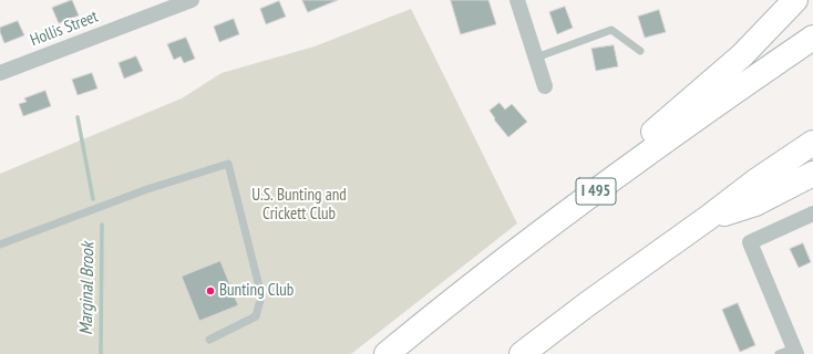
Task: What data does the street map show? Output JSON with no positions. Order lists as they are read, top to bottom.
{
  "streets": {
    "highway": ["I 495"],
    "street": ["Hollis Street"]
  },
  "water": ["Marginal Brook"],
  "parks": ["U.S. Bunting and Crickett Club"],
  "places": ["Bunting Club"]
}
